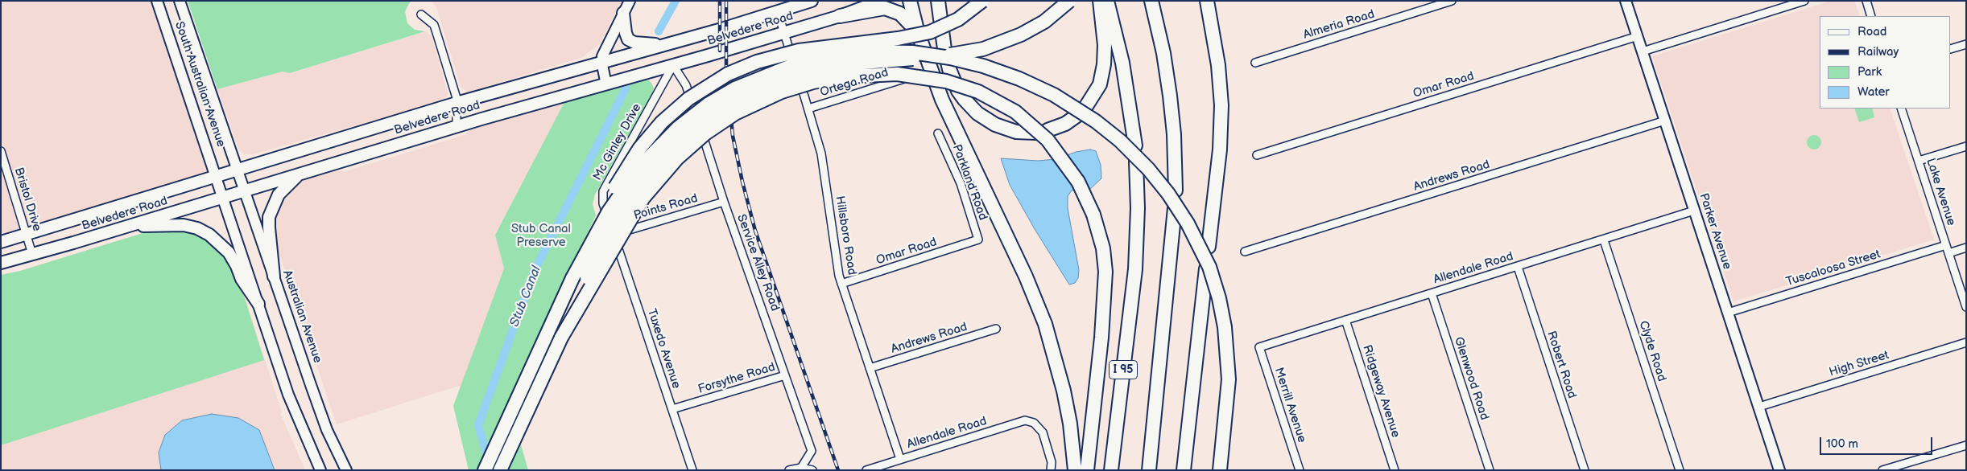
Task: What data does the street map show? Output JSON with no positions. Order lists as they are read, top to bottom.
{
  "streets": {
    "highway": ["I 95"],
    "main road": [
      "Belvedere Road",
      "South Australian Avenue",
      "Parker Avenue",
      "Australian Avenue"
    ],
    "street": [
      "Almeria Road",
      "Ortega Road",
      "Omar Road",
      "Mc Ginley Drive",
      "Andrews Road",
      "Parkland Road",
      "Lake Avenue",
      "Bristol Drive",
      "Points Road",
      "Hillsboro Road",
      "Service Alley Road",
      "Allendale Road",
      "Tuscaloosa Street",
      "Tuxedo Avenue",
      "Clyde Road",
      "High Street",
      "Robert Road",
      "Forsythe Road",
      "Glenwood Road",
      "Ridgeway Avenue",
      "Merrill Avenue"
    ]
  },
  "crossings": [
    ["Belvedere Road", "South Australian Avenue"],
    ["Belvedere Road", "Mc Ginley Drive"],
    ["Belvedere Road", "Bristol Drive"],
    ["Belvedere Road", "Hillsboro Road"],
    ["Belvedere Road", "Service Alley Road"],
    ["Belvedere Road", "Australian Avenue"],
    ["Ortega Road", "Hillsboro Road"],
    ["South Australian Avenue", "Australian Avenue"],
    ["Omar Road", "Parkland Road"],
    ["Omar Road", "Parker Avenue"],
    ["Omar Road", "Hillsboro Road"],
    ["Mc Ginley Drive", "Points Road"],
    ["Mc Ginley Drive", "Service Alley Road"],
    ["Mc Ginley Drive", "Tuxedo Avenue"],
    ["Andrews Road", "Parker Avenue"],
    ["Andrews Road", "Hillsboro Road"],
    ["Lake Avenue", "Tuscaloosa Street"],
    ["Points Road", "Service Alley Road"],
    ["Points Road", "Tuxedo Avenue"],
    ["Parker Avenue", "Allendale Road"],
    ["Parker Avenue", "Tuscaloosa Street"],
    ["Parker Avenue", "High Street"],
    ["Hillsboro Road", "Allendale Road"],
    ["Service Alley Road", "Forsythe Road"],
    ["Allendale Road", "Clyde Road"],
    ["Allendale Road", "Robert Road"],
    ["Allendale Road", "Glenwood Road"],
    ["Allendale Road", "Ridgeway Avenue"],
    ["Allendale Road", "Merrill Avenue"],
    ["Tuxedo Avenue", "Forsythe Road"]
  ],
  "water": ["Stub Canal"],
  "parks": ["Stub Canal Preserve"],
  "legend": [
    "Road",
    "Railway",
    "Park",
    "Water"
  ],
  "scale_bar": "100 m"
}
